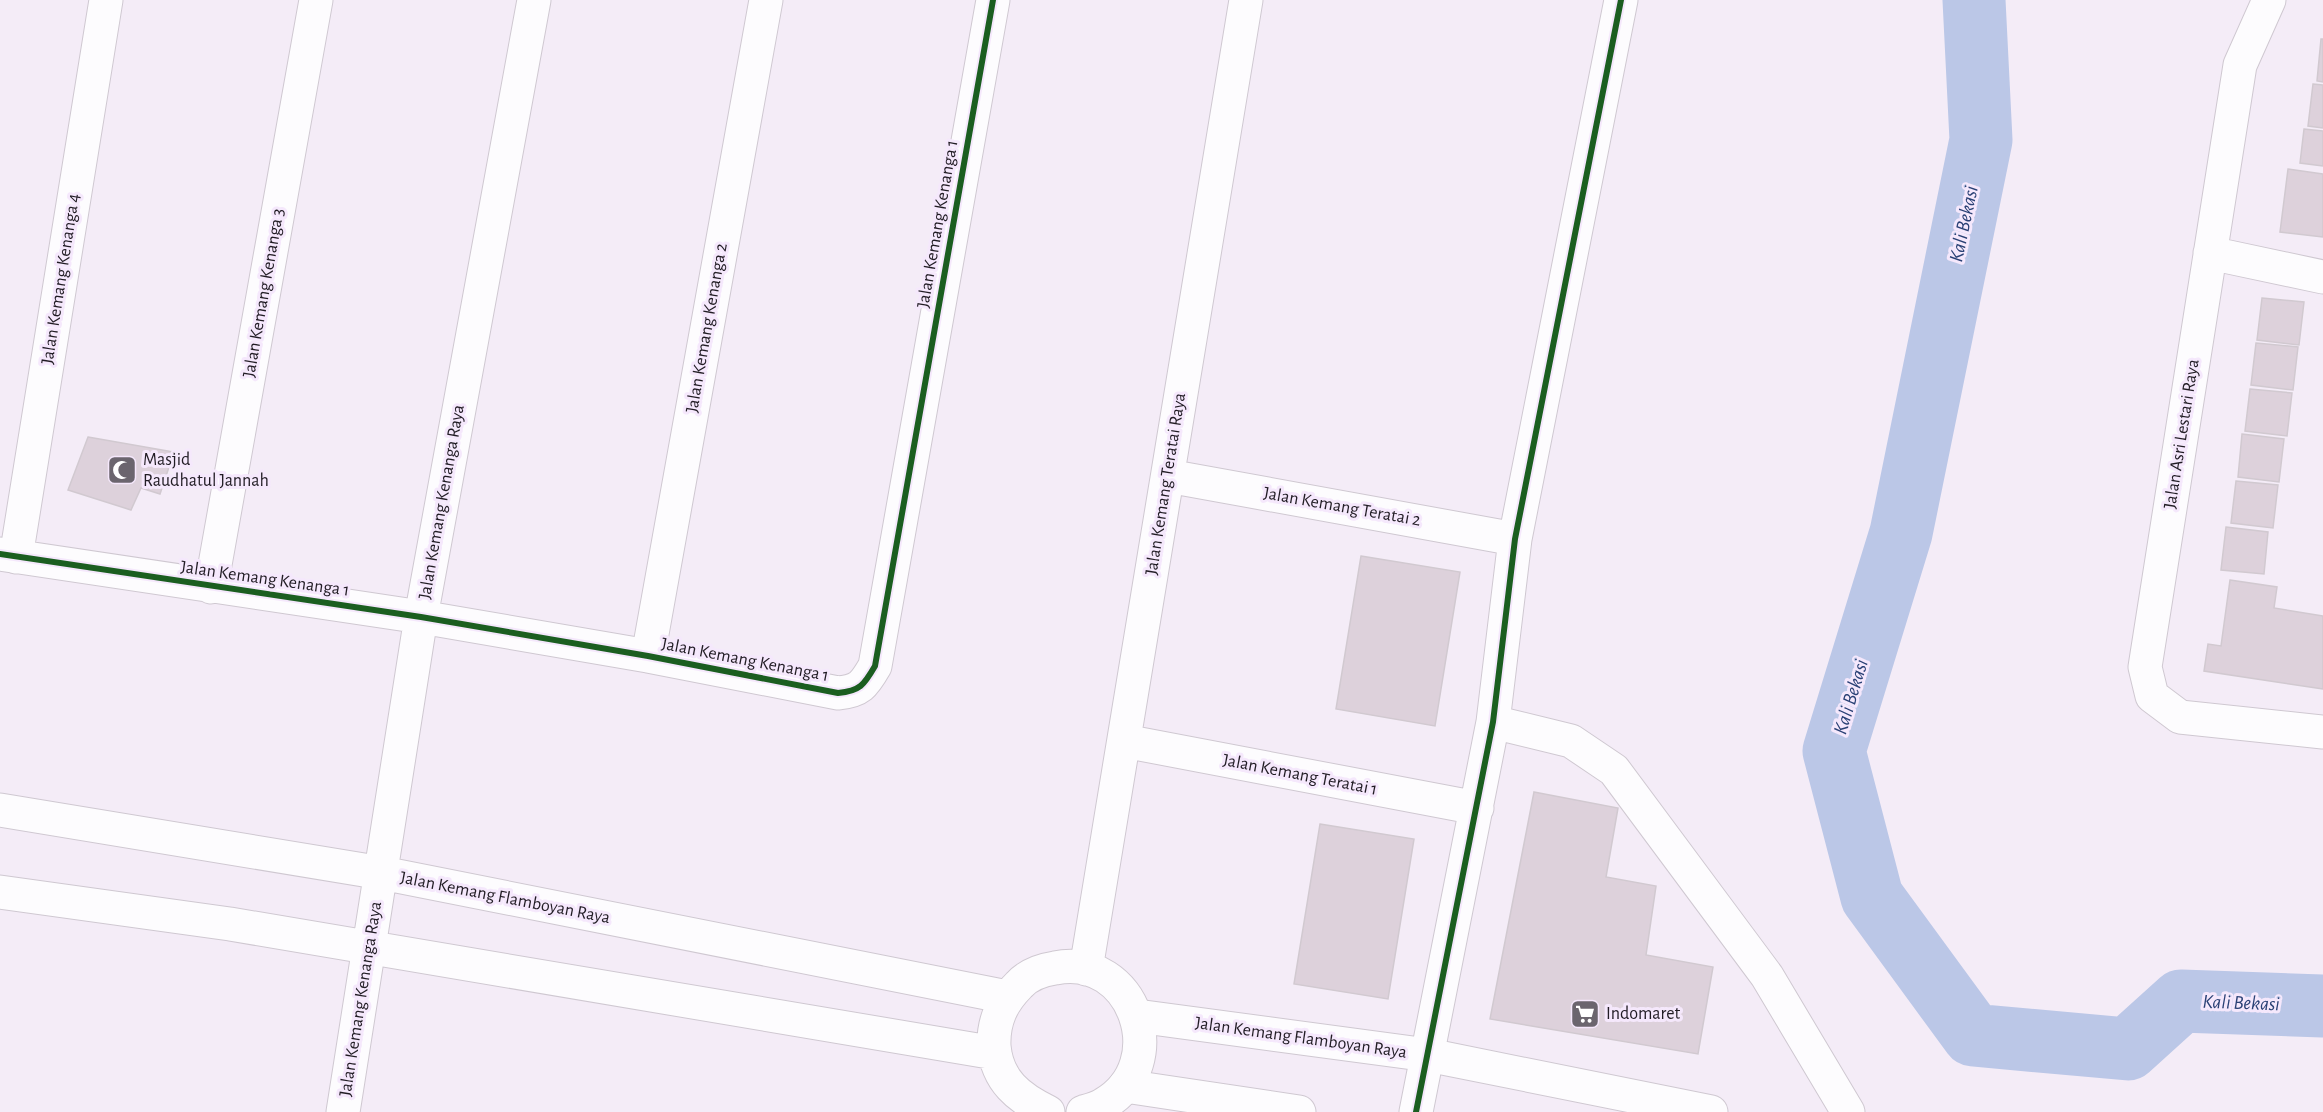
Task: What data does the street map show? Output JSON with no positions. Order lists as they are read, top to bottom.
{
  "streets": {
    "street": [
      "Jalan Kemang Kenanga 1",
      "Jalan Kemang Kenanga 4",
      "Jalan Kemang Kenanga 3",
      "Jalan Kemang Kenanga 2",
      "Jalan Asri Lestari Raya",
      "Jalan Kemang Teratai Raya",
      "Jalan Kemang Kenanga Raya",
      "Jalan Kemang Teratai 2",
      "Jalan Kemang Teratai 1",
      "Jalan Kemang Flamboyan Raya"
    ]
  },
  "crossings": [
    ["Jalan Kemang Kenanga 1", "Jalan Kemang Kenanga 4"],
    ["Jalan Kemang Kenanga 1", "Jalan Kemang Kenanga 3"],
    ["Jalan Kemang Kenanga 1", "Jalan Kemang Kenanga 2"],
    ["Jalan Kemang Kenanga 1", "Jalan Kemang Kenanga Raya"],
    ["Jalan Kemang Teratai Raya", "Jalan Kemang Teratai 2"],
    ["Jalan Kemang Teratai Raya", "Jalan Kemang Teratai 1"],
    ["Jalan Kemang Kenanga Raya", "Jalan Kemang Flamboyan Raya"]
  ],
  "water": ["Kali Bekasi"],
  "places": {
    "mosque": ["Masjid Raudhatul Jannah"],
    "supermarket": ["Indomaret"]
  }
}
